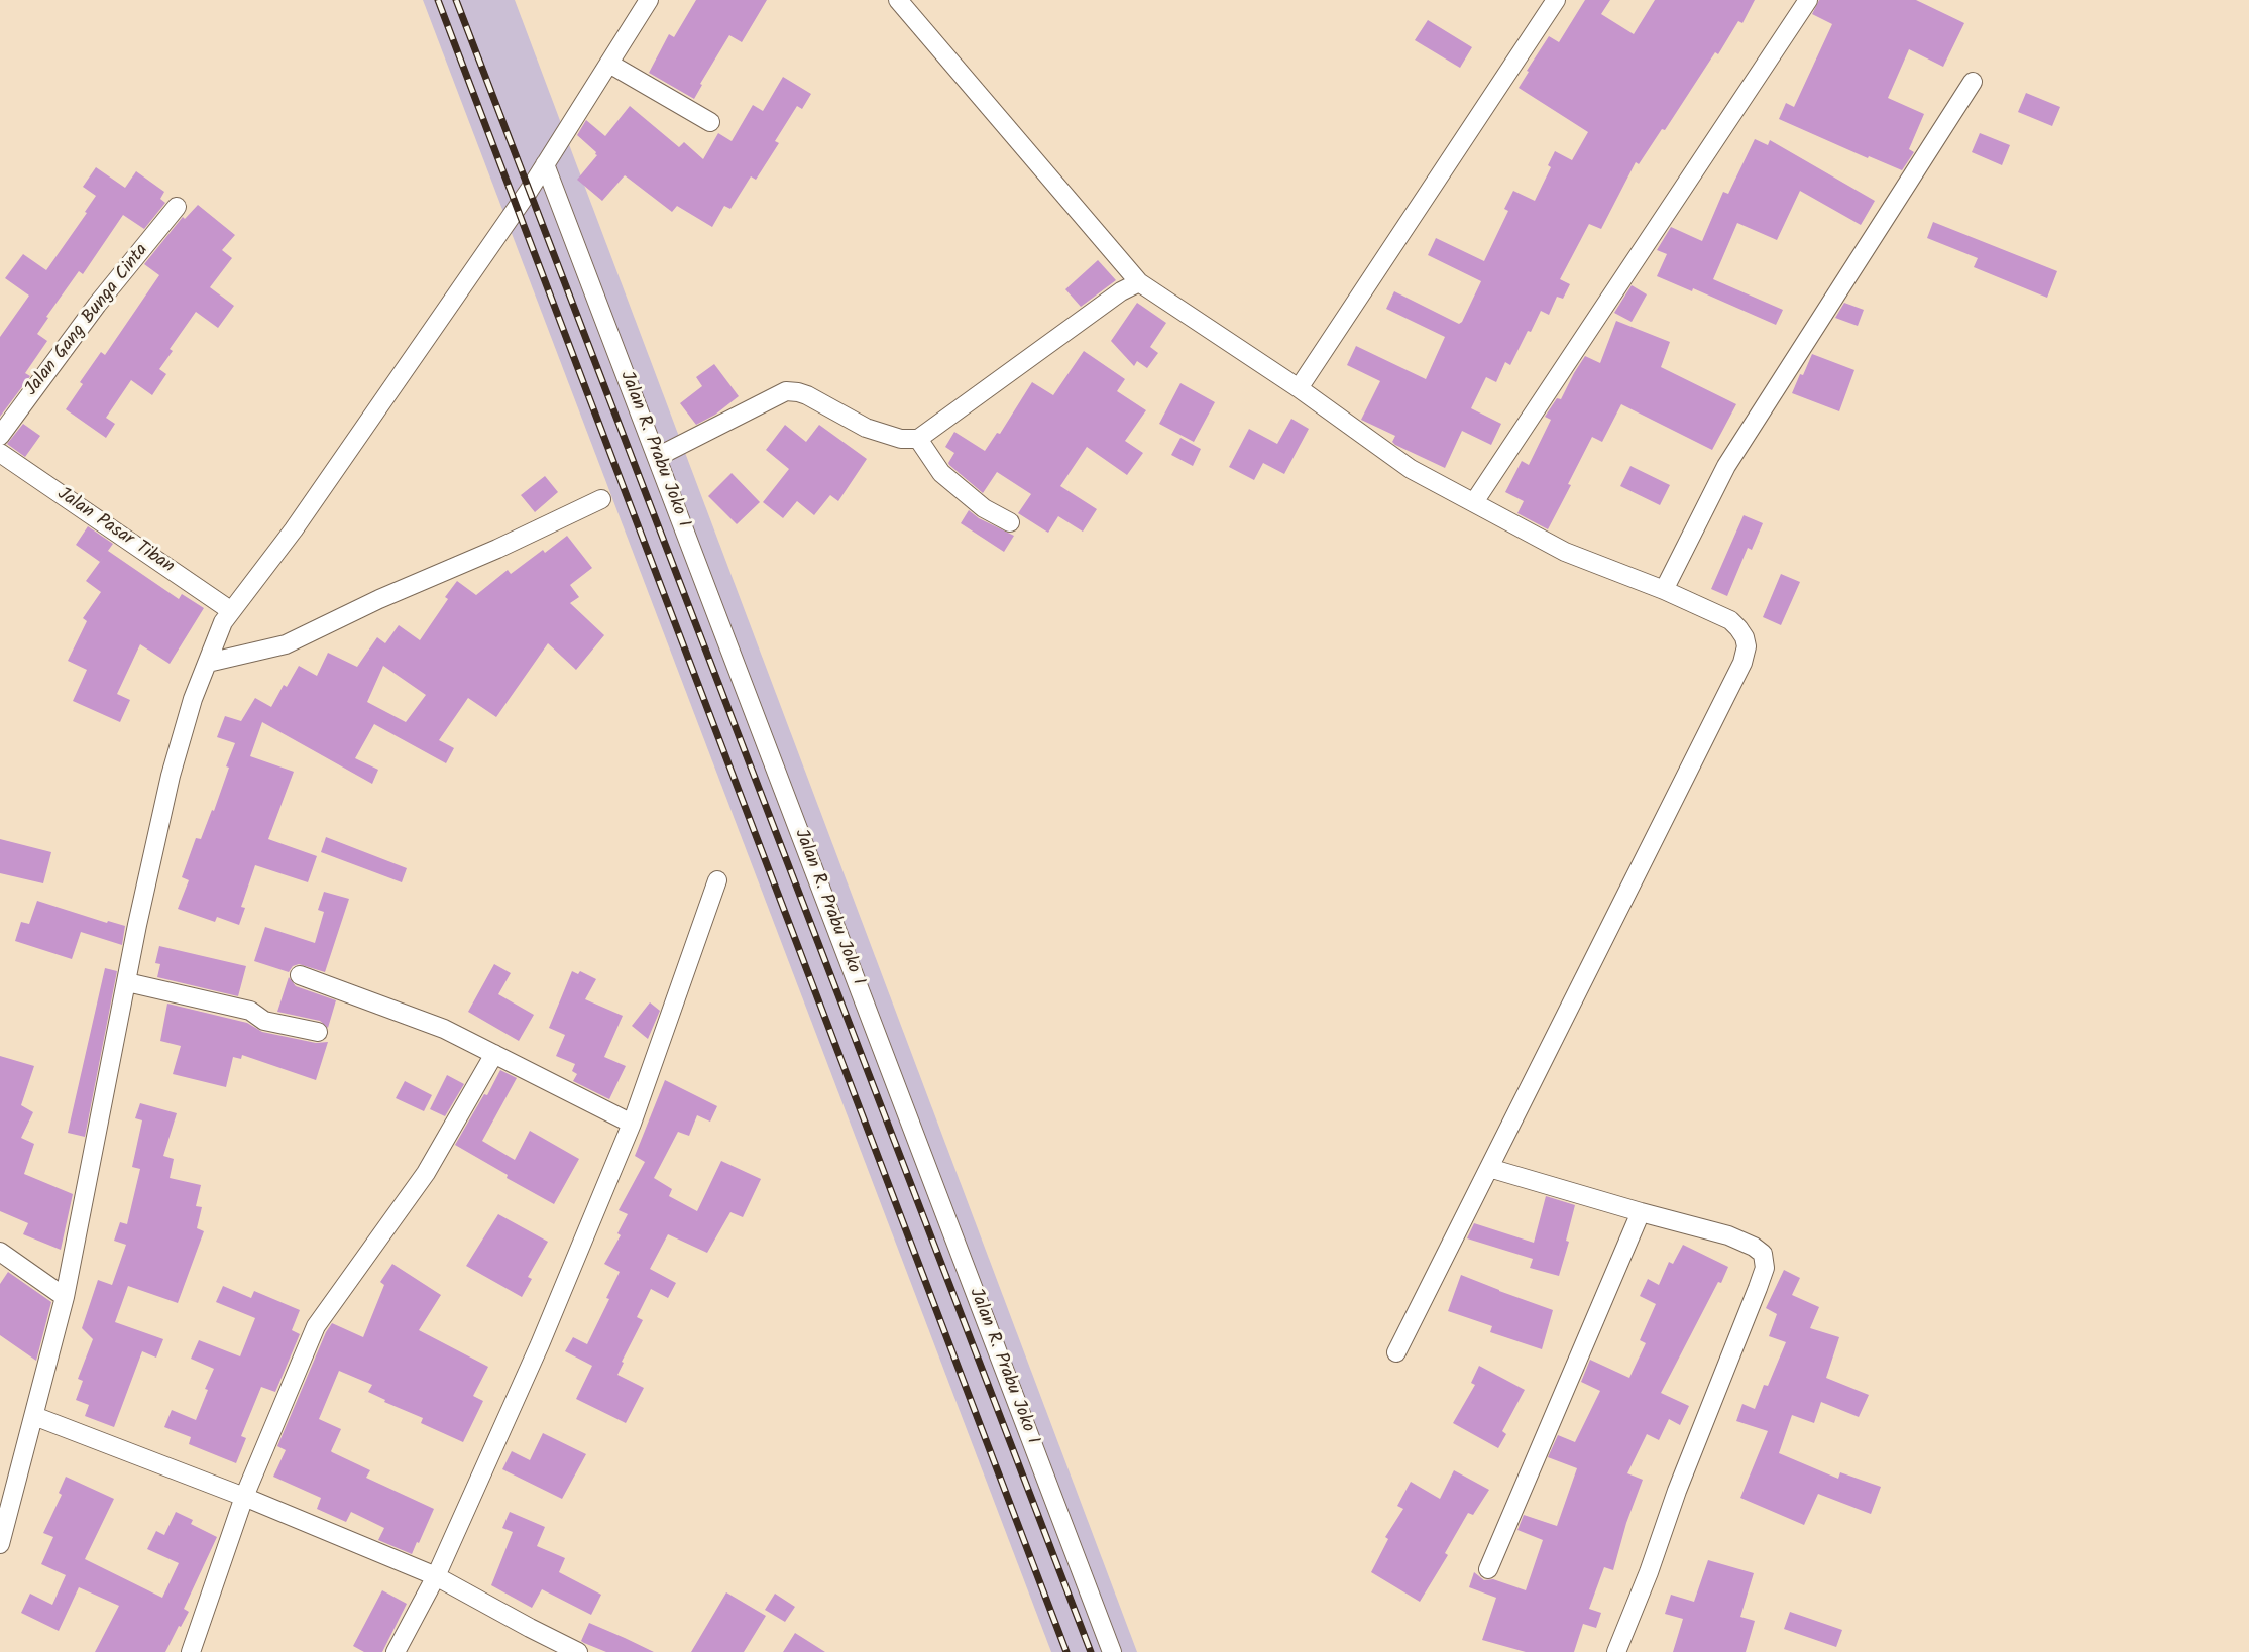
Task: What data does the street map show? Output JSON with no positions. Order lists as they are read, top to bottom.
{
  "streets": {
    "street": ["Jalan Gang Bunga Cinta", "Jalan R. Prabu Joko I", "Jalan Pasar Tiban"]
  }
}
